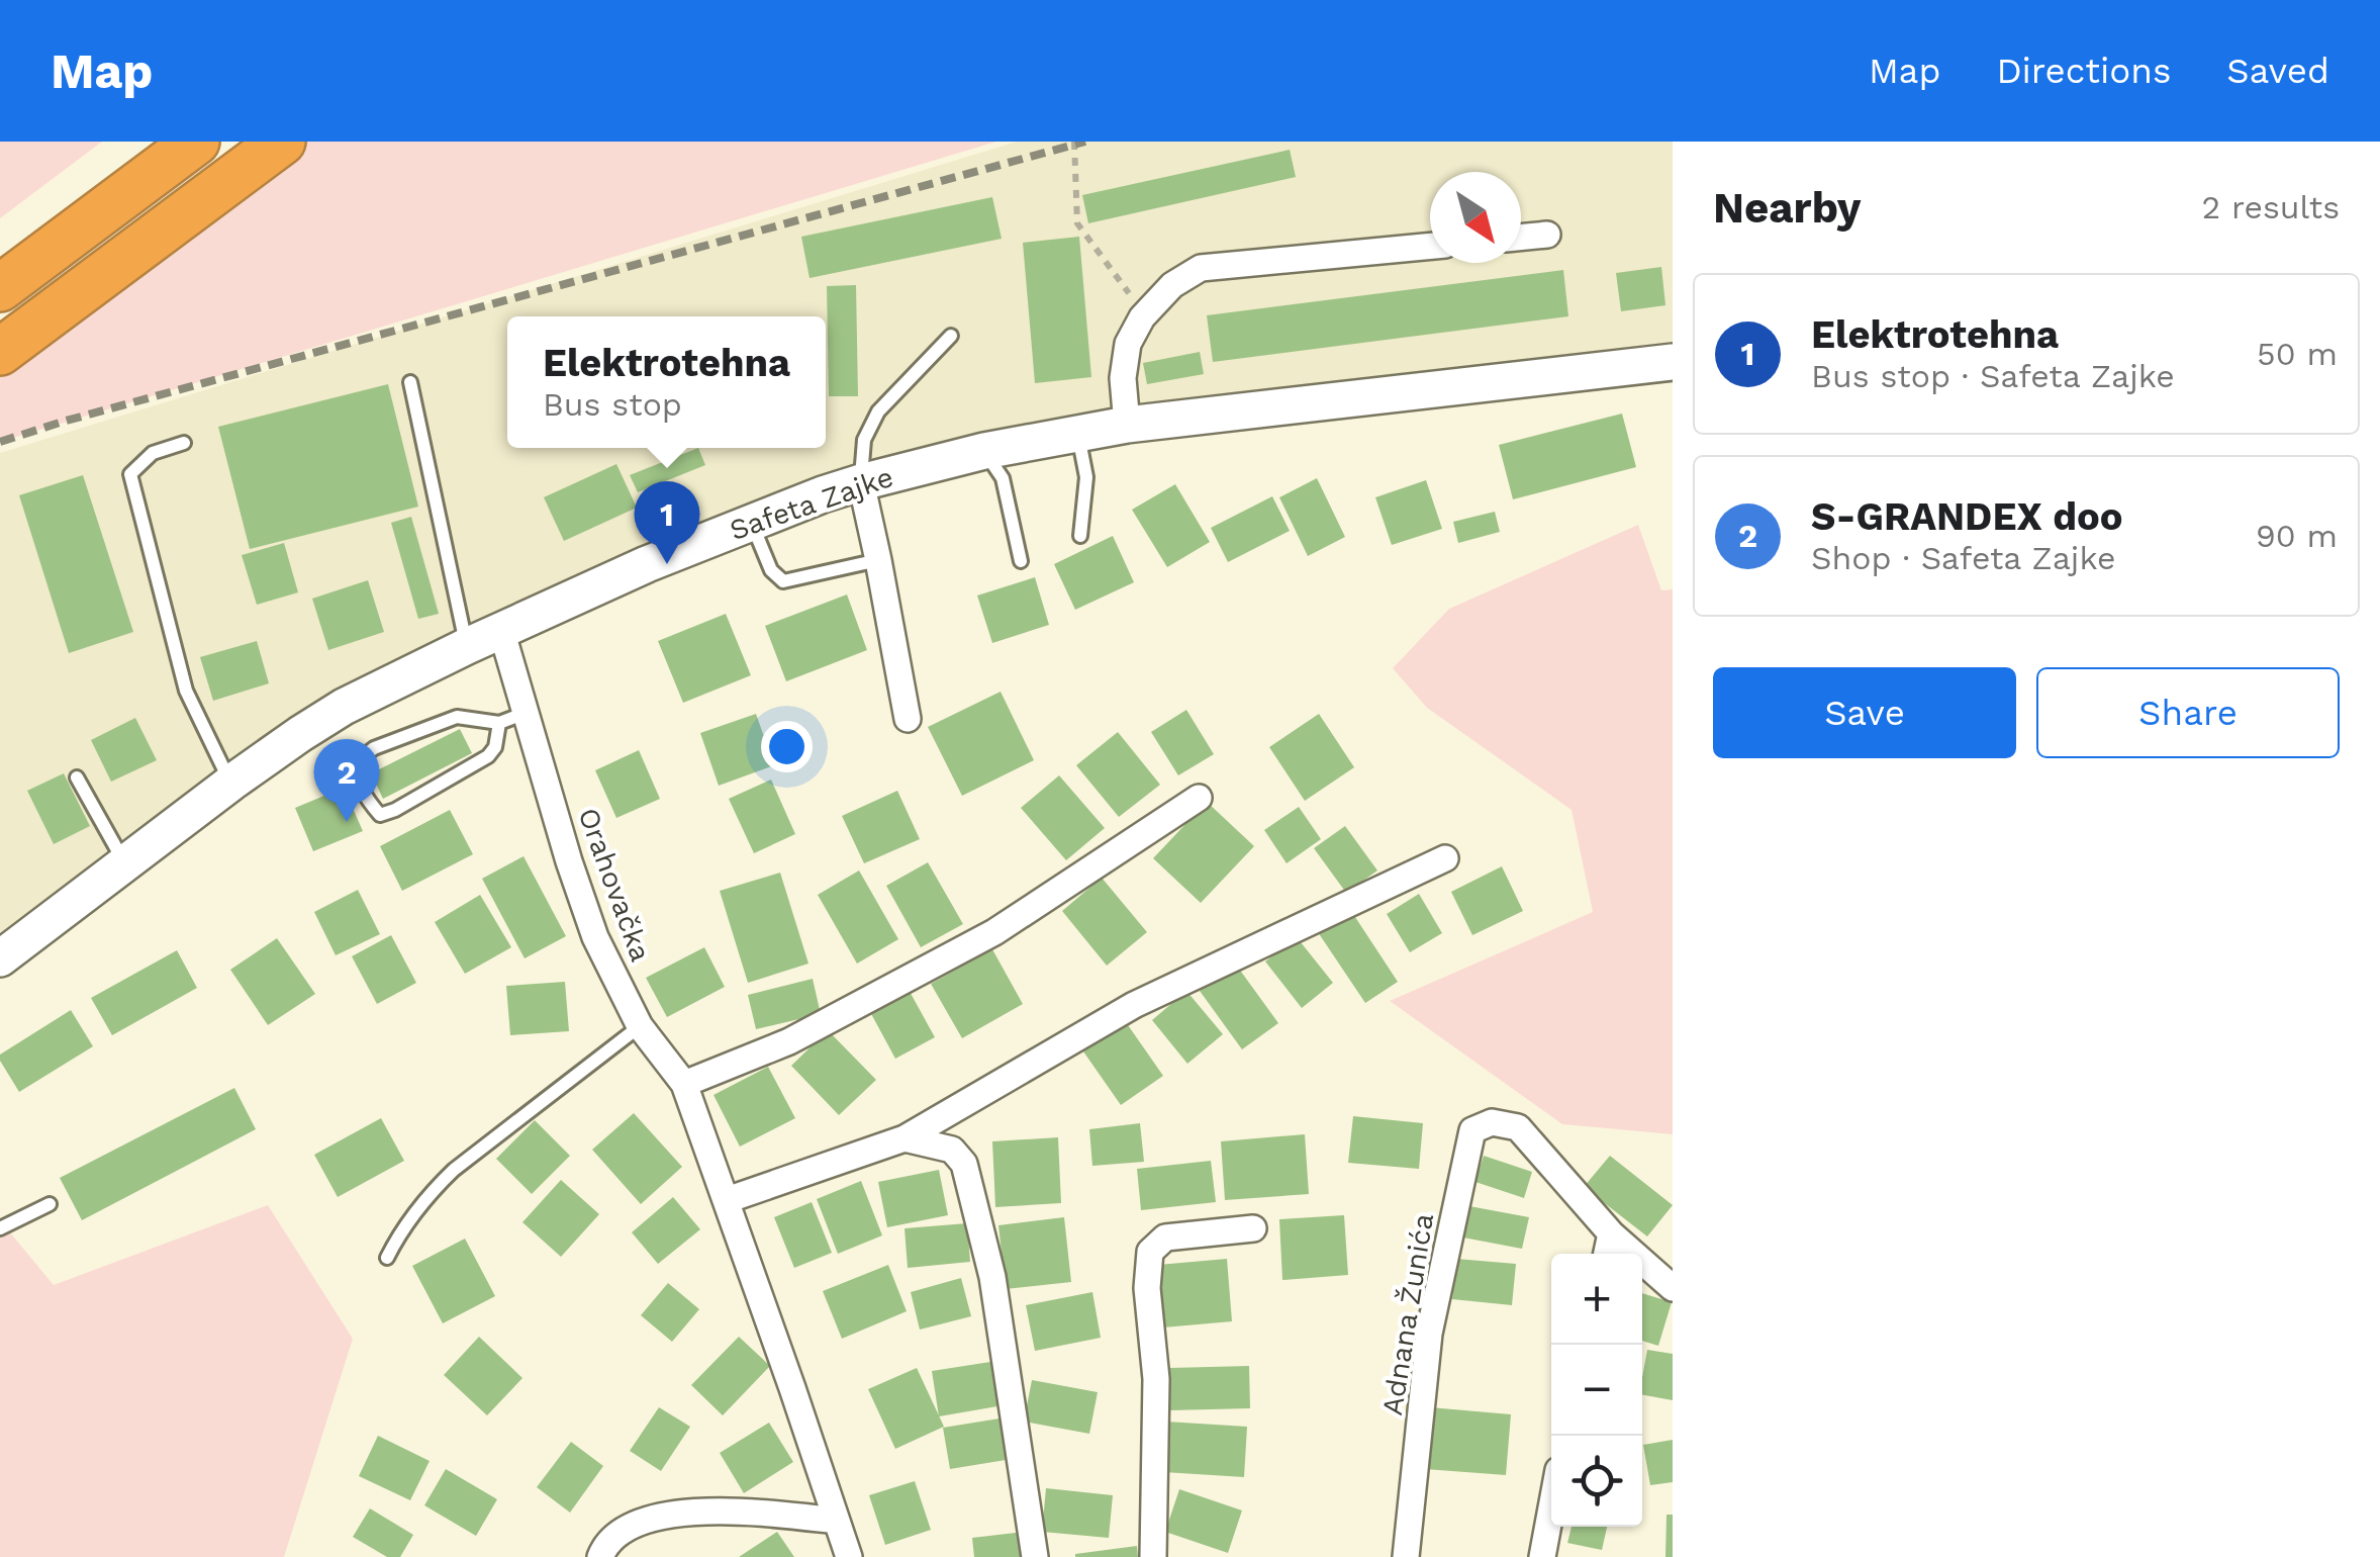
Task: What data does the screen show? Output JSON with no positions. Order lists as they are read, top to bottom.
{
  "streets": {
    "main road": ["Safeta Zajke"],
    "street": ["Orahovačka", "Adnana Žunića"]
  },
  "crossings": [
    ["Safeta Zajke", "Orahovačka"]
  ],
  "north": "bottom right",
  "page": {
    "header": "Map",
    "nav": ["Map", "Directions", "Saved"],
    "heading": ["Nearby", "2 results"],
    "list": [
      {
        "mark": "1",
        "name": "Elektrotehna",
        "note": "Bus stop · Safeta Zajke",
        "value": "50 m"
      },
      {
        "mark": "2",
        "name": "S-GRANDEX doo",
        "note": "Shop · Safeta Zajke",
        "value": "90 m"
      }
    ],
    "popup": ["Elektrotehna", "Bus stop"],
    "pins": ["1", "2"],
    "buttons": ["Save", "Share"],
    "map_buttons": ["+", "−"]
  }
}
